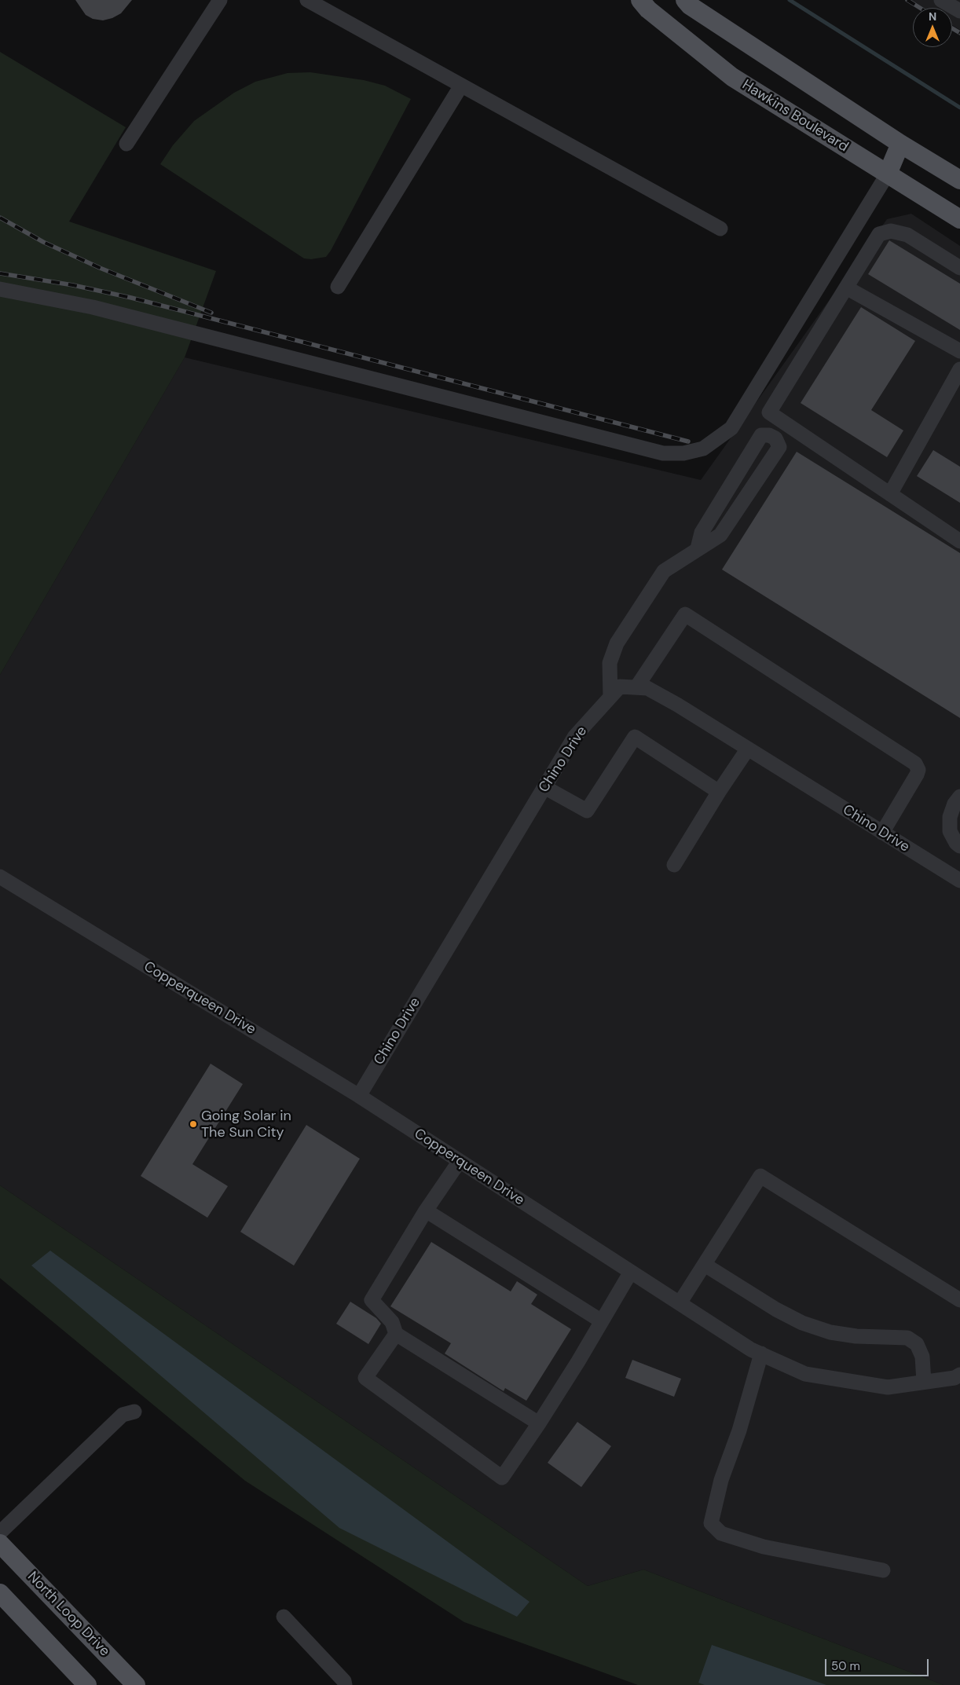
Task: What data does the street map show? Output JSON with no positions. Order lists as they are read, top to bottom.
{
  "streets": {
    "main road": ["Hawkins Boulevard", "North Loop Drive"],
    "street": ["Chino Drive", "Copperqueen Drive"]
  },
  "crossings": [
    ["Chino Drive", "Copperqueen Drive"]
  ],
  "places": ["Going Solar in The Sun City"],
  "scale_bar": "50 m",
  "north": "top"
}
